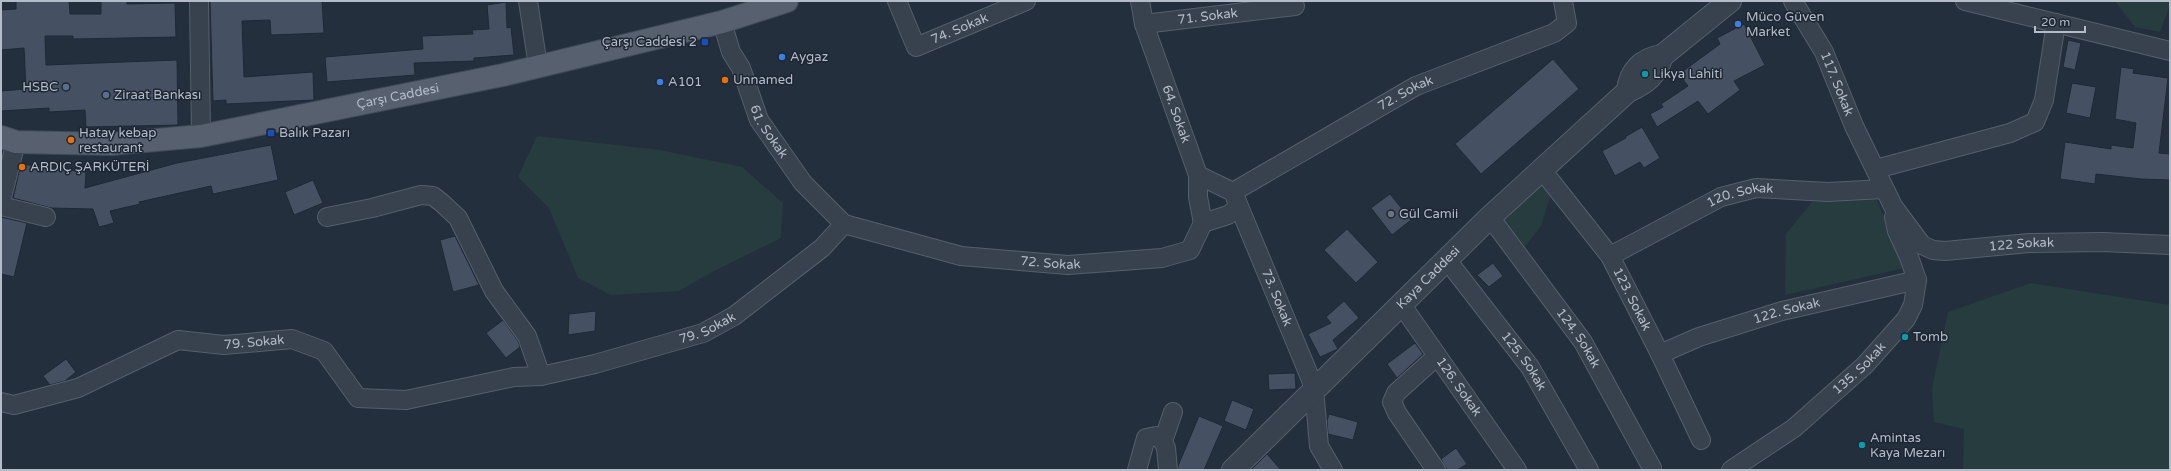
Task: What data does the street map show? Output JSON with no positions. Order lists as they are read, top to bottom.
{
  "streets": {
    "main road": ["Çarşı Caddesi"],
    "street": [
      "71. Sokak",
      "74. Sokak",
      "117. Sokak",
      "72. Sokak",
      "64. Sokak",
      "61. Sokak",
      "120. Sokak",
      "122 Sokak",
      "Kaya Caddesi",
      "73. Sokak",
      "123. Sokak",
      "122. Sokak",
      "79. Sokak",
      "124. Sokak",
      "125. Sokak",
      "135. Sokak",
      "126. Sokak"
    ]
  },
  "crossings": [
    ["71. Sokak", "64. Sokak"],
    ["117. Sokak", "120. Sokak"],
    ["117. Sokak", "122 Sokak"],
    ["72. Sokak", "64. Sokak"],
    ["72. Sokak", "61. Sokak"],
    ["72. Sokak", "73. Sokak"],
    ["72. Sokak", "79. Sokak"],
    ["Çarşı Caddesi", "61. Sokak"],
    ["61. Sokak", "79. Sokak"],
    ["120. Sokak", "123. Sokak"],
    ["Kaya Caddesi", "73. Sokak"],
    ["Kaya Caddesi", "123. Sokak"],
    ["Kaya Caddesi", "124. Sokak"],
    ["Kaya Caddesi", "125. Sokak"],
    ["Kaya Caddesi", "126. Sokak"],
    ["123. Sokak", "122. Sokak"],
    ["122. Sokak", "135. Sokak"]
  ],
  "places": {
    "other": [
      "Müco Güven Market",
      "Aygaz",
      "Likya Lahiti",
      "Unnamed",
      "A101",
      "HSBC",
      "Ziraat Bankası",
      "Hatay kebap restaurant",
      "ARDIÇ ŞARKÜTERİ",
      "Gül Camii",
      "Tomb",
      "Amintas Kaya Mezarı"
    ],
    "transit": ["Çarşı Caddesi 2", "Balık Pazarı"]
  },
  "scale_bar": "20 m"
}
